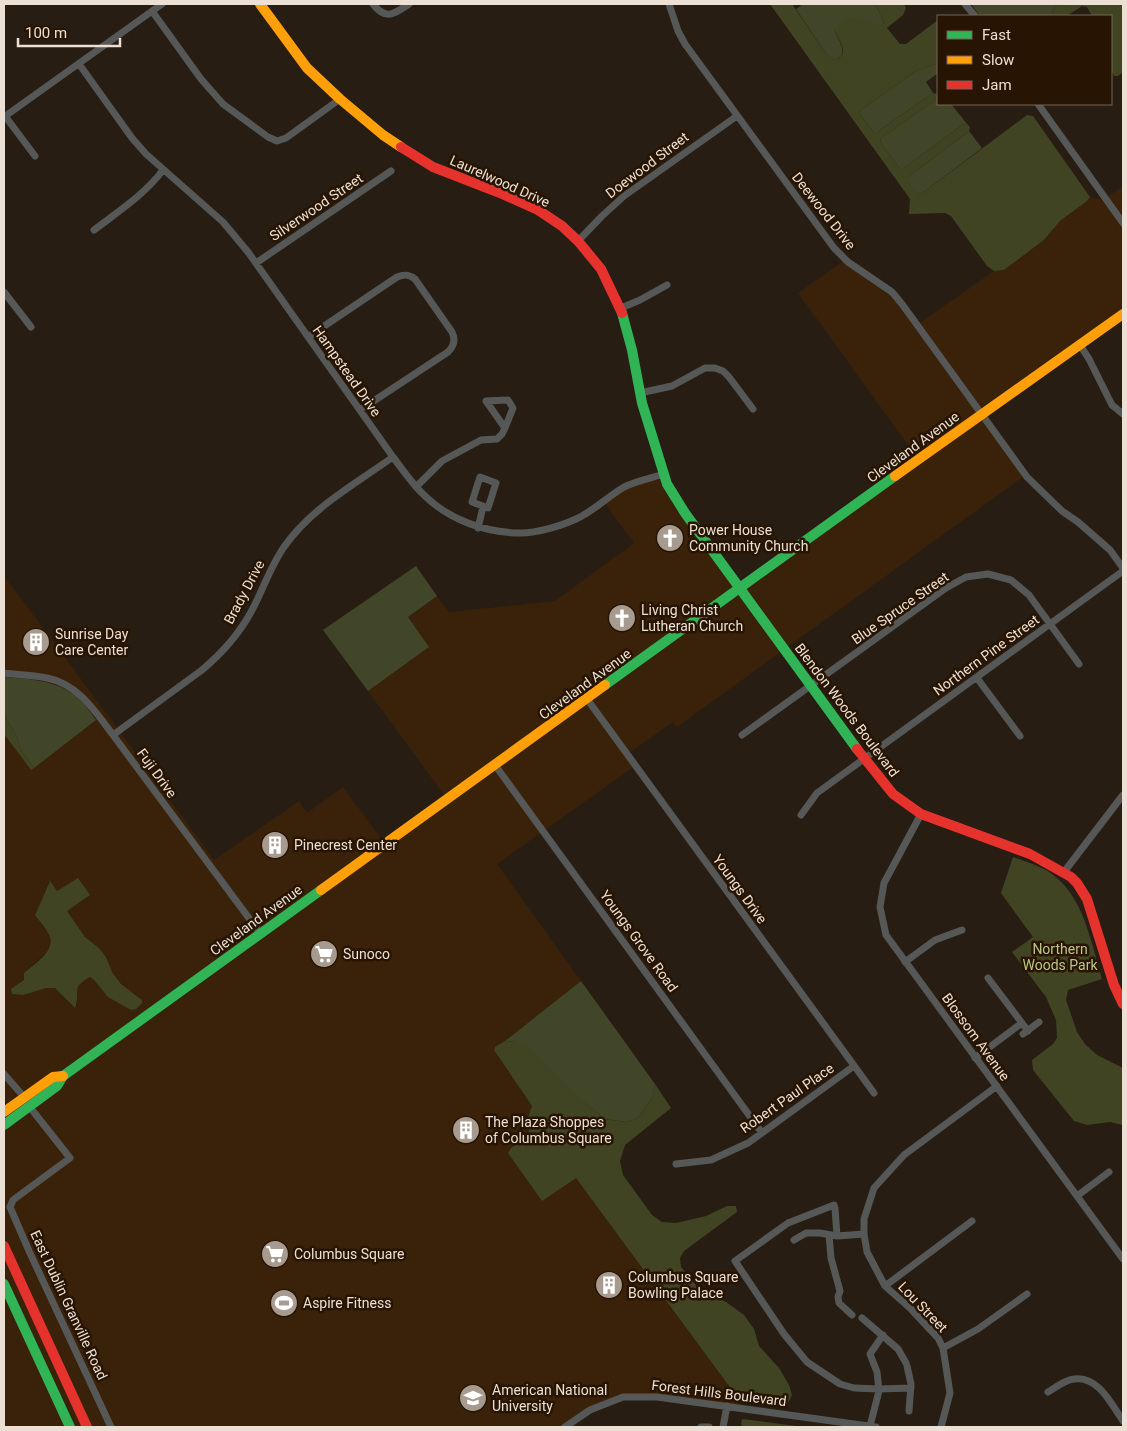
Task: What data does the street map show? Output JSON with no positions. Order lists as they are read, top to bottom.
{
  "streets": {
    "main road": ["Laurelwood Drive", "Cleveland Avenue", "Blendon Woods Boulevard"],
    "street": [
      "Doewood Street",
      "Silverwood Street",
      "Deewood Drive",
      "Hampstead Drive",
      "Brady Drive",
      "Blue Spruce Street",
      "Northern Pine Street",
      "Fuji Drive",
      "Youngs Drive",
      "Youngs Grove Road",
      "Blossom Avenue",
      "Robert Paul Place",
      "East Dublin Granville Road",
      "Lou Street",
      "Forest Hills Boulevard"
    ]
  },
  "crossings": [
    ["Doewood Street", "Laurelwood Drive"],
    ["Doewood Street", "Deewood Drive"],
    ["Laurelwood Drive", "Hampstead Drive"],
    ["Laurelwood Drive", "Cleveland Avenue"],
    ["Laurelwood Drive", "Blendon Woods Boulevard"],
    ["Silverwood Street", "Hampstead Drive"],
    ["Deewood Drive", "Cleveland Avenue"],
    ["Deewood Drive", "Northern Pine Street"],
    ["Hampstead Drive", "Brady Drive"],
    ["Cleveland Avenue", "Blendon Woods Boulevard"],
    ["Cleveland Avenue", "Fuji Drive"],
    ["Cleveland Avenue", "Youngs Drive"],
    ["Cleveland Avenue", "Youngs Grove Road"],
    ["Cleveland Avenue", "East Dublin Granville Road"],
    ["Brady Drive", "Fuji Drive"],
    ["Blue Spruce Street", "Northern Pine Street"],
    ["Blue Spruce Street", "Blendon Woods Boulevard"],
    ["Northern Pine Street", "Blendon Woods Boulevard"],
    ["Blendon Woods Boulevard", "Blossom Avenue"],
    ["Youngs Drive", "Robert Paul Place"],
    ["Youngs Grove Road", "Robert Paul Place"],
    ["Blossom Avenue", "Lou Street"]
  ],
  "parks": ["Northern Woods Park"],
  "places": {
    "church": ["Power House Community Church", "Living Christ Lutheran Church"],
    "building": [
      "Sunrise Day Care Center",
      "Pinecrest Center",
      "The Plaza Shoppes of Columbus Square",
      "Columbus Square Bowling Palace"
    ],
    "supermarket": ["Sunoco", "Columbus Square"],
    "sports": ["Aspire Fitness"],
    "school or university": ["American National University"]
  },
  "legend": ["Fast", "Slow", "Jam"],
  "scale_bar": "100 m"
}
